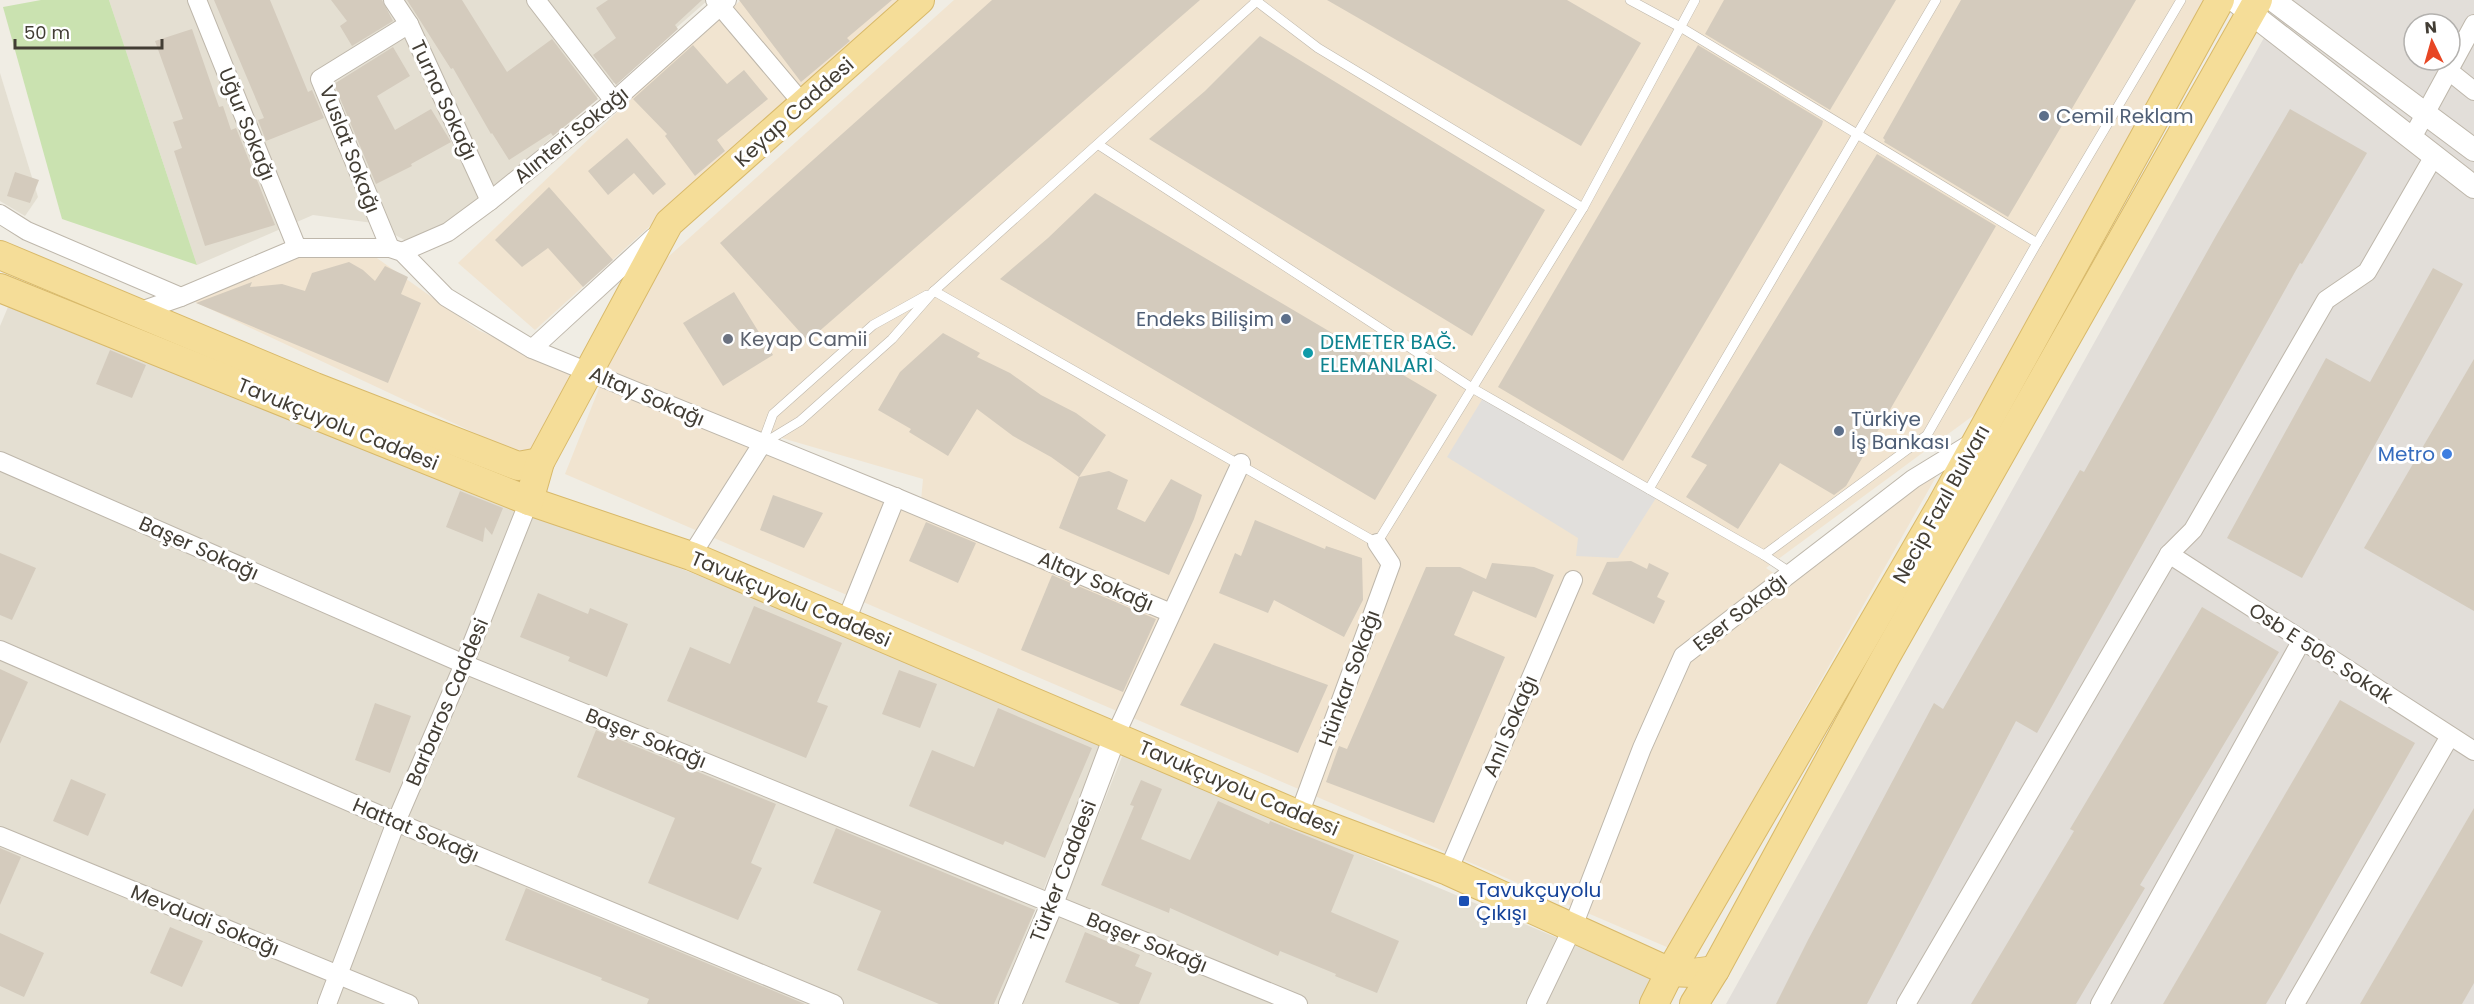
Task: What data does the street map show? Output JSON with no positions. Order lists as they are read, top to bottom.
{
  "streets": {
    "main road": ["Keyap Caddesi", "Tavukçuyolu Caddesi", "Necip Fazıl Bulvarı"],
    "street": [
      "Turna Sokağı",
      "Uğur Sokağı",
      "Alınteri Sokağı",
      "Vuslat Sokağı",
      "Altay Sokağı",
      "Başer Sokağı",
      "Eser Sokağı",
      "Osb E 506. Sokak",
      "Hünkar Sokağı",
      "Barbaros Caddesi",
      "Anıl Sokağı",
      "Hattat Sokağı",
      "Türker Caddesi",
      "Mevdudi Sokağı"
    ]
  },
  "crossings": [
    ["Turna Sokağı", "Alınteri Sokağı"],
    ["Turna Sokağı", "Vuslat Sokağı"],
    ["Keyap Caddesi", "Altay Sokağı"],
    ["Keyap Caddesi", "Tavukçuyolu Caddesi"],
    ["Keyap Caddesi", "Barbaros Caddesi"],
    ["Alınteri Sokağı", "Vuslat Sokağı"],
    ["Alınteri Sokağı", "Altay Sokağı"],
    ["Vuslat Sokağı", "Altay Sokağı"],
    ["Tavukçuyolu Caddesi", "Necip Fazıl Bulvarı"],
    ["Tavukçuyolu Caddesi", "Eser Sokağı"],
    ["Tavukçuyolu Caddesi", "Hünkar Sokağı"],
    ["Tavukçuyolu Caddesi", "Barbaros Caddesi"],
    ["Tavukçuyolu Caddesi", "Anıl Sokağı"],
    ["Tavukçuyolu Caddesi", "Türker Caddesi"],
    ["Necip Fazıl Bulvarı", "Eser Sokağı"],
    ["Başer Sokağı", "Barbaros Caddesi"],
    ["Başer Sokağı", "Türker Caddesi"],
    ["Barbaros Caddesi", "Hattat Sokağı"],
    ["Barbaros Caddesi", "Mevdudi Sokağı"]
  ],
  "places": {
    "other": [
      "Cemil Reklam",
      "Endeks Bilişim",
      "Keyap Camii",
      "DEMETER BAĞ. ELEMANLARI",
      "Türkiye İş Bankası",
      "Metro"
    ],
    "transit": ["Tavukçuyolu Çıkışı"]
  },
  "scale_bar": "50 m",
  "north": "top"
}
